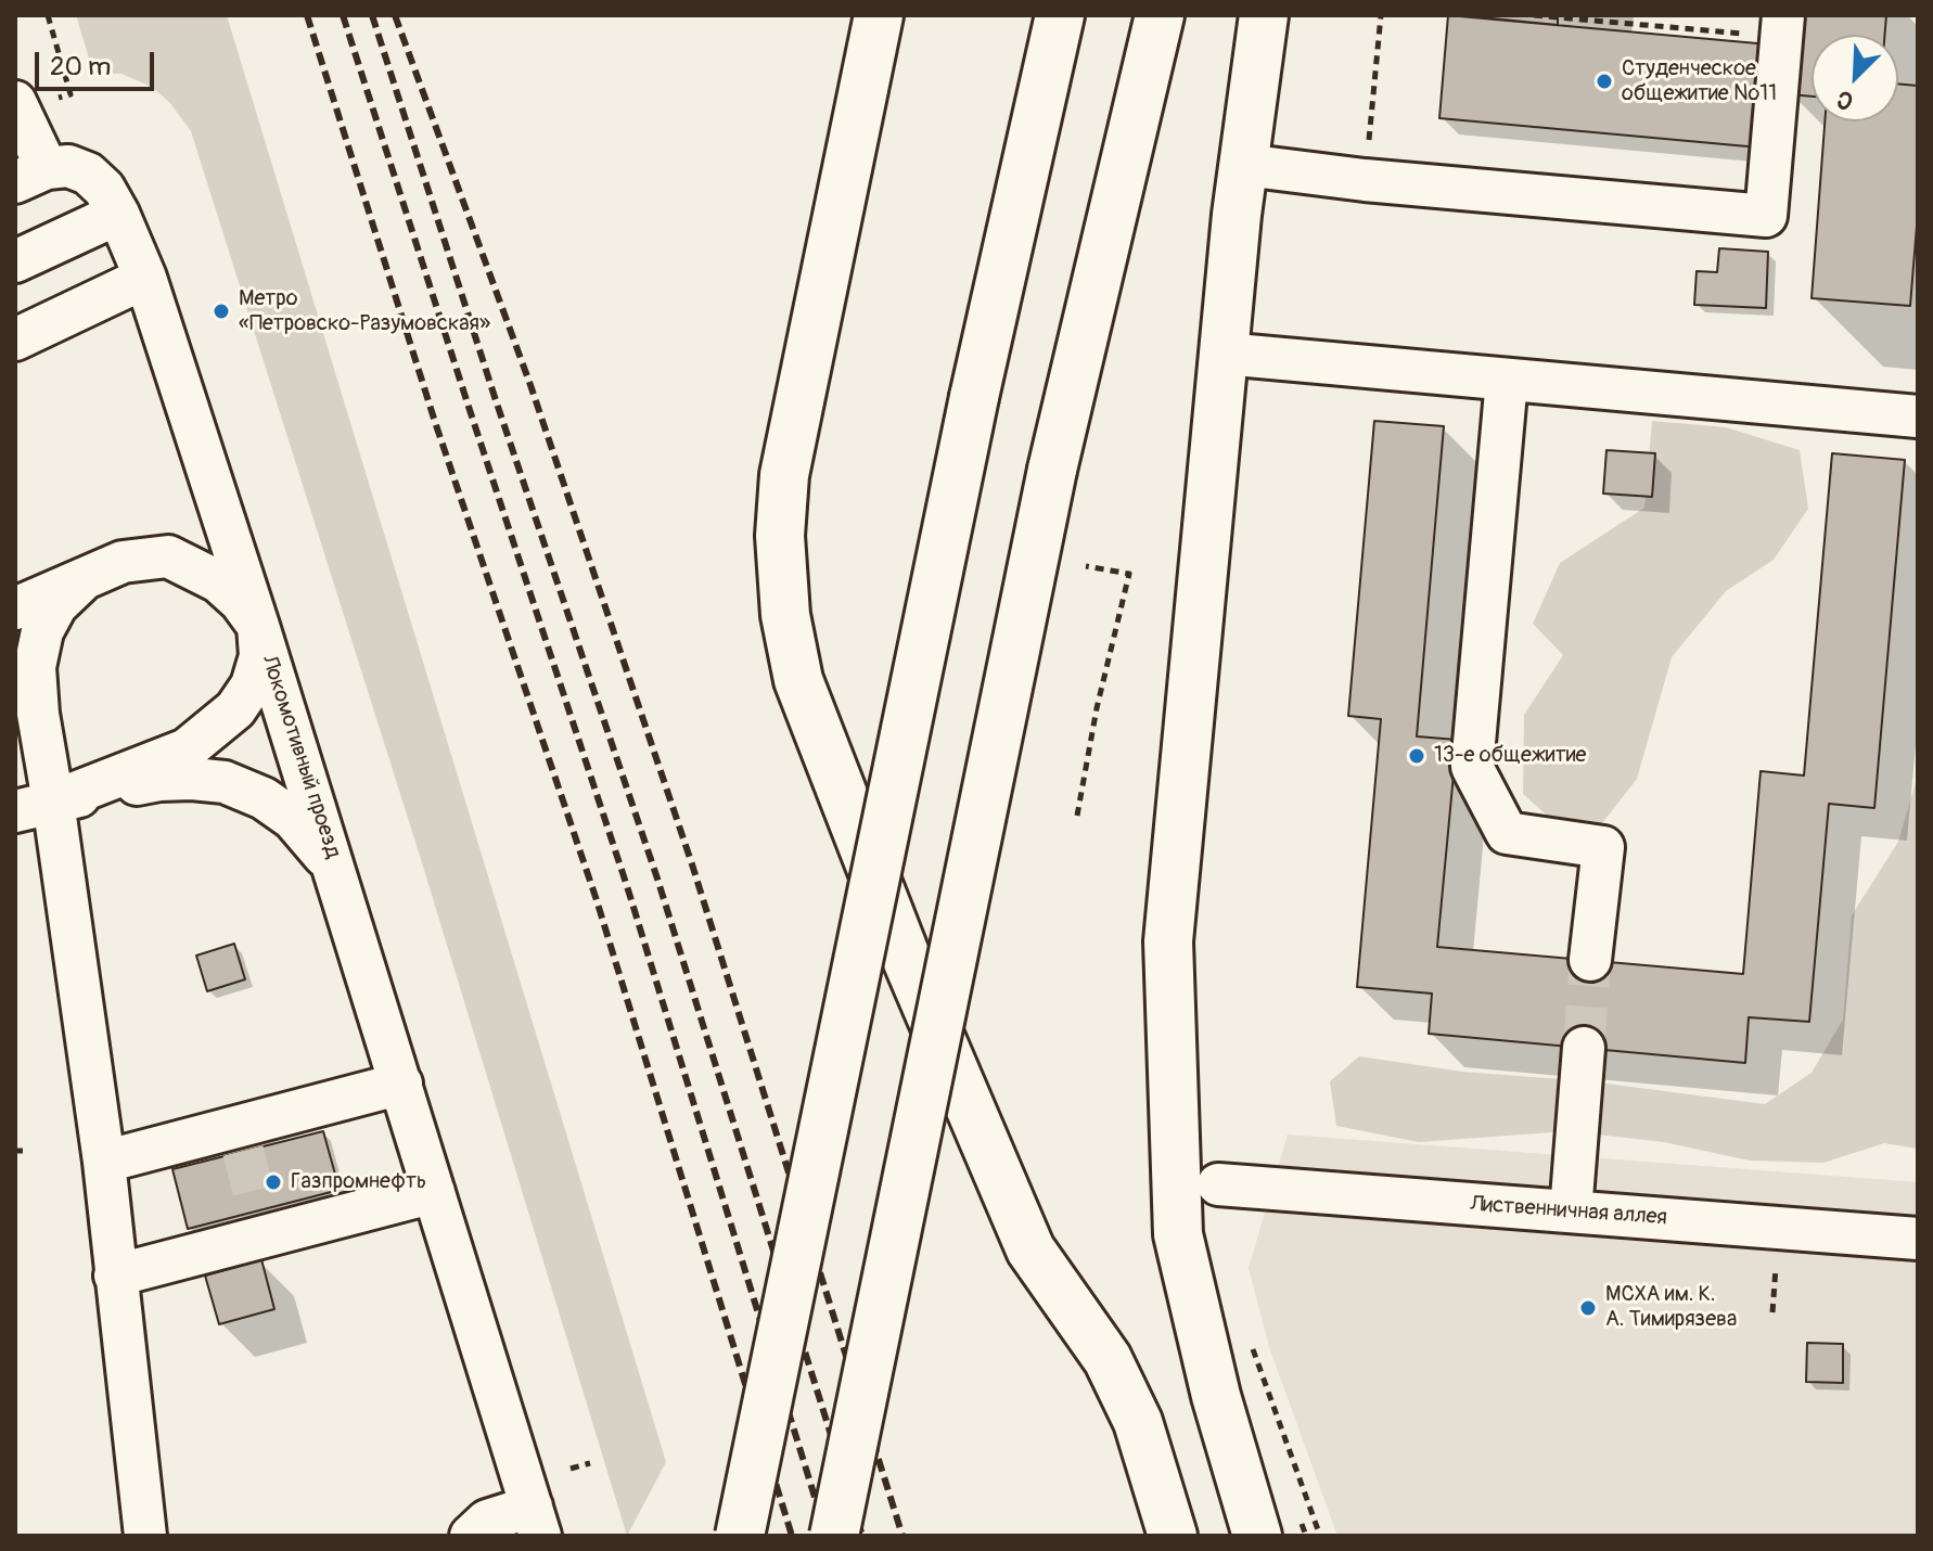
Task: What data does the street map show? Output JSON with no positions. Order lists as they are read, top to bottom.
{
  "streets": {
    "street": ["Локомотивный проезд", "Лиственничная аллея"]
  },
  "places": [
    "Студенческое общежитие №11",
    "Метро «Петровско-Разумовская»",
    "13-е общежитие",
    "Газпромнефть",
    "МСХА им. К. А. Тимирязева"
  ],
  "scale_bar": "20 m",
  "north": "bottom left"
}
